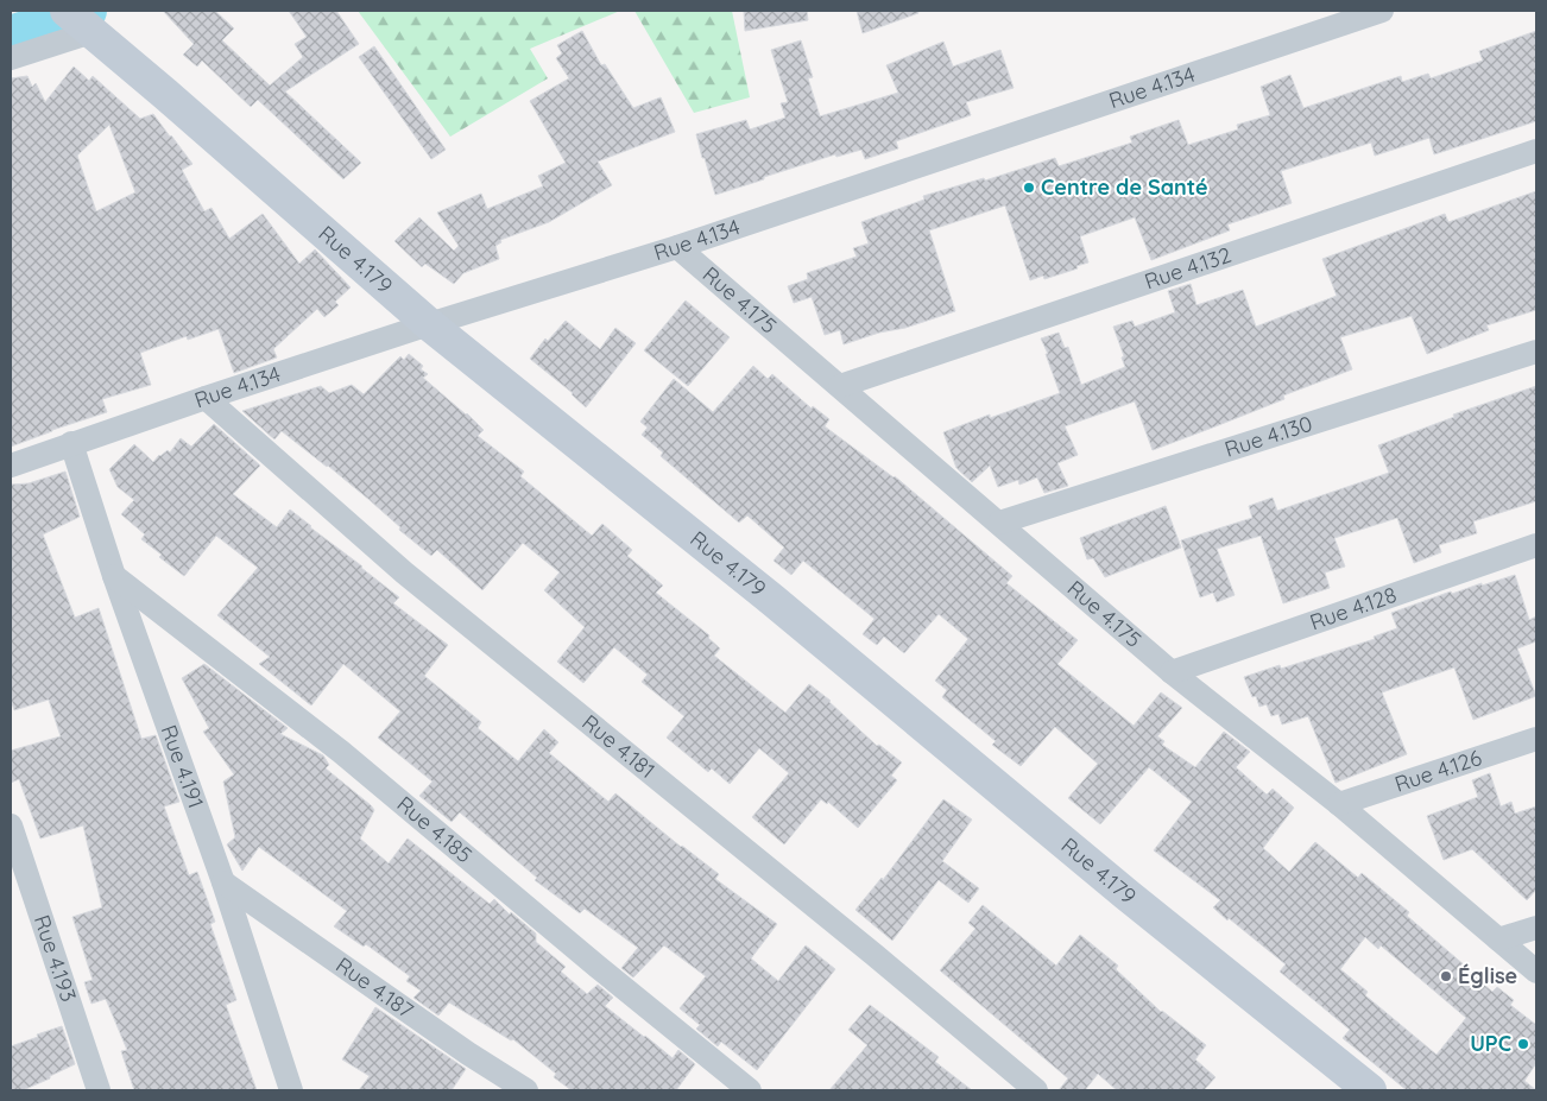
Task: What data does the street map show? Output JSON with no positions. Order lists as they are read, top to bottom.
{
  "streets": {
    "street": [
      "Rue 4.134",
      "Rue 4.179",
      "Rue 4.132",
      "Rue 4.175",
      "Rue 4.130",
      "Rue 4.128",
      "Rue 4.181",
      "Rue 4.191",
      "Rue 4.126",
      "Rue 4.185",
      "Rue 4.193",
      "Rue 4.187"
    ]
  },
  "crossings": [
    ["Rue 4.134", "Rue 4.179"],
    ["Rue 4.134", "Rue 4.175"],
    ["Rue 4.134", "Rue 4.181"],
    ["Rue 4.134", "Rue 4.191"],
    ["Rue 4.132", "Rue 4.175"],
    ["Rue 4.175", "Rue 4.130"],
    ["Rue 4.175", "Rue 4.128"],
    ["Rue 4.175", "Rue 4.126"],
    ["Rue 4.191", "Rue 4.185"],
    ["Rue 4.191", "Rue 4.187"]
  ],
  "places": ["Centre de Santé", "Église", "UPC"]
}
